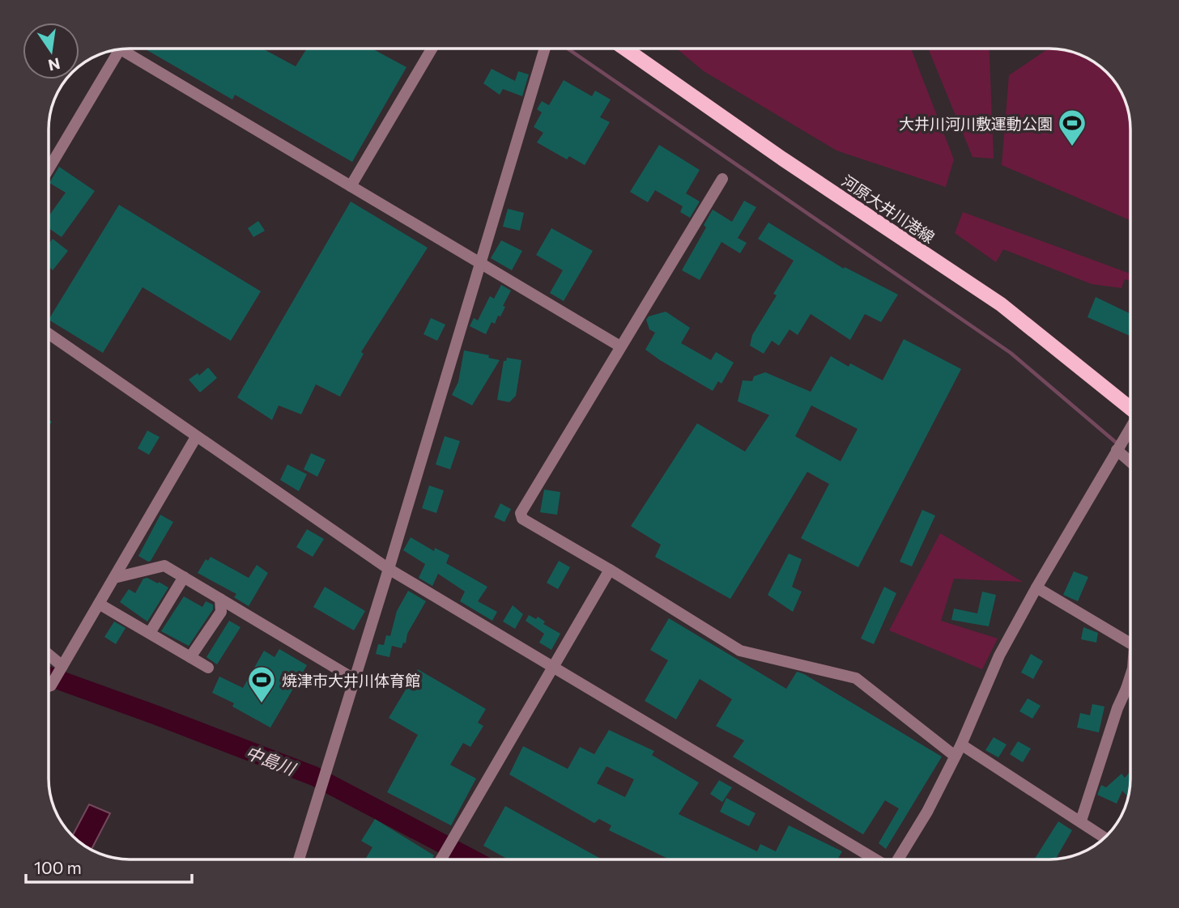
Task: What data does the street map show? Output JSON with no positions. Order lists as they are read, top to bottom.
{
  "streets": {
    "main road": ["河原大井川港線"]
  },
  "water": ["中島川"],
  "places": {
    "sports": ["大井川河川敷運動公園", "焼津市大井川体育館"]
  },
  "scale_bar": "100 m",
  "north": "bottom"
}
